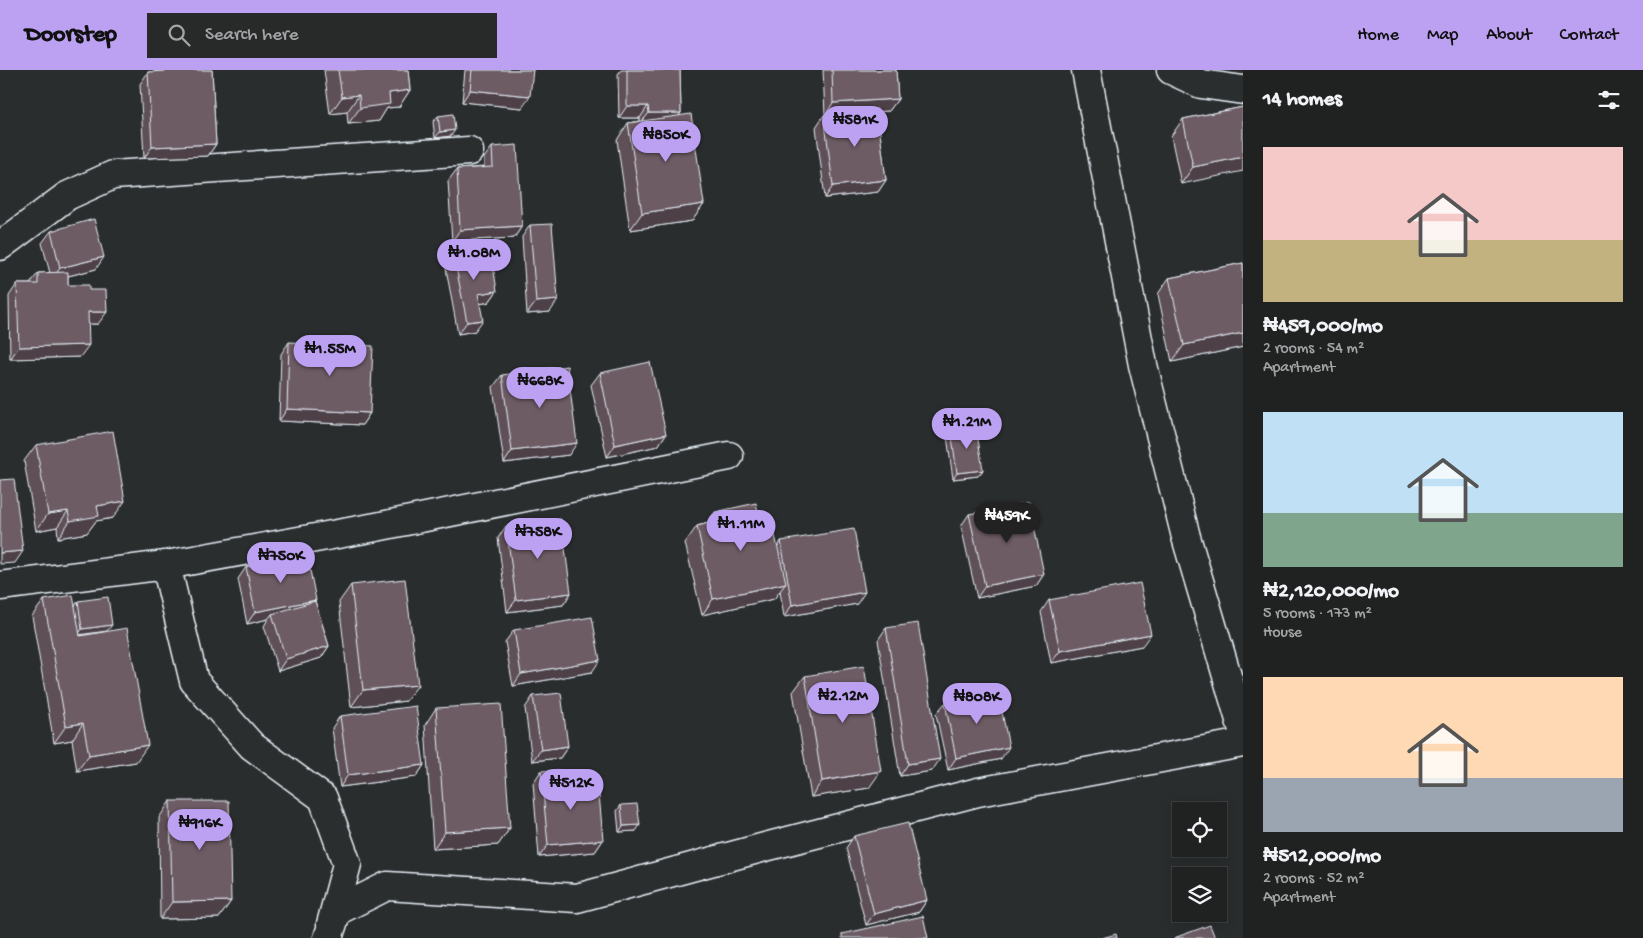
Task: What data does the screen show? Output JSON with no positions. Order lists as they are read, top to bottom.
{
  "page": {
    "header": "Doorstep",
    "search": "Search here",
    "nav": [
      "Home",
      "Map",
      "About",
      "Contact"
    ],
    "heading": "14 homes",
    "price": [
      "₦581K",
      "₦850K",
      "₦1.08M",
      "₦1.55M",
      "₦668K",
      "₦1.21M",
      "₦459K",
      "₦1.11M",
      "₦758K",
      "₦750K",
      "₦2.12M",
      "₦808K",
      "₦512K",
      "₦916K"
    ],
    "list": [
      {
        "name": "₦459,000/mo",
        "note": "2 rooms · 54 m² · Apartment"
      },
      {
        "name": "₦2,120,000/mo",
        "note": "5 rooms · 173 m² · House"
      },
      {
        "name": "₦512,000/mo",
        "note": "2 rooms · 52 m² · Apartment"
      }
    ]
  }
}
